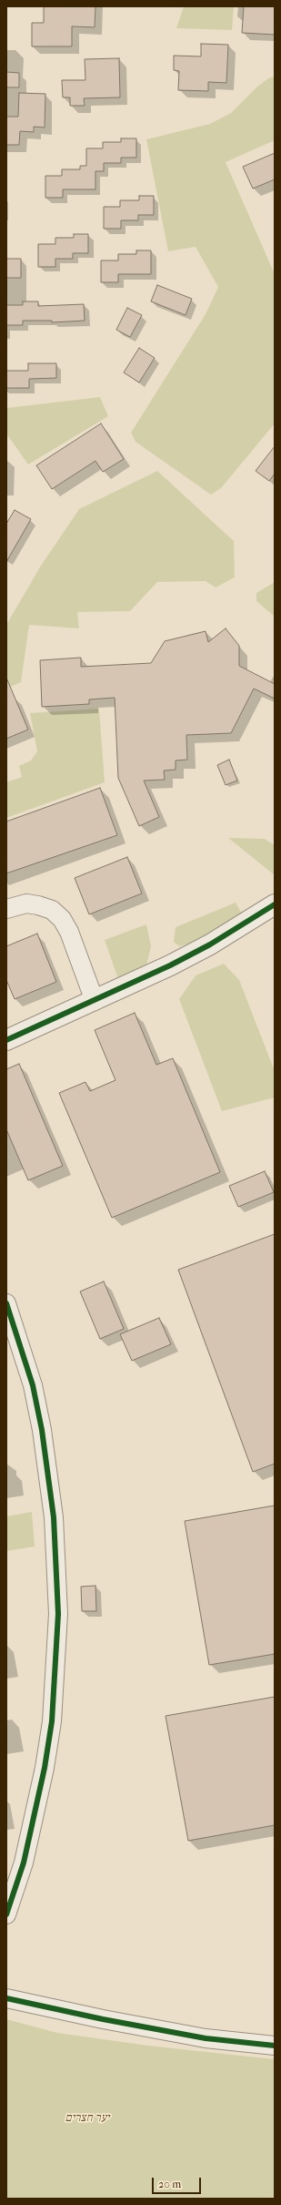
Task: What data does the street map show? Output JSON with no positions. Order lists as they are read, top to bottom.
{
  "parks": ["יער חצרים"],
  "scale_bar": "20 m"
}
